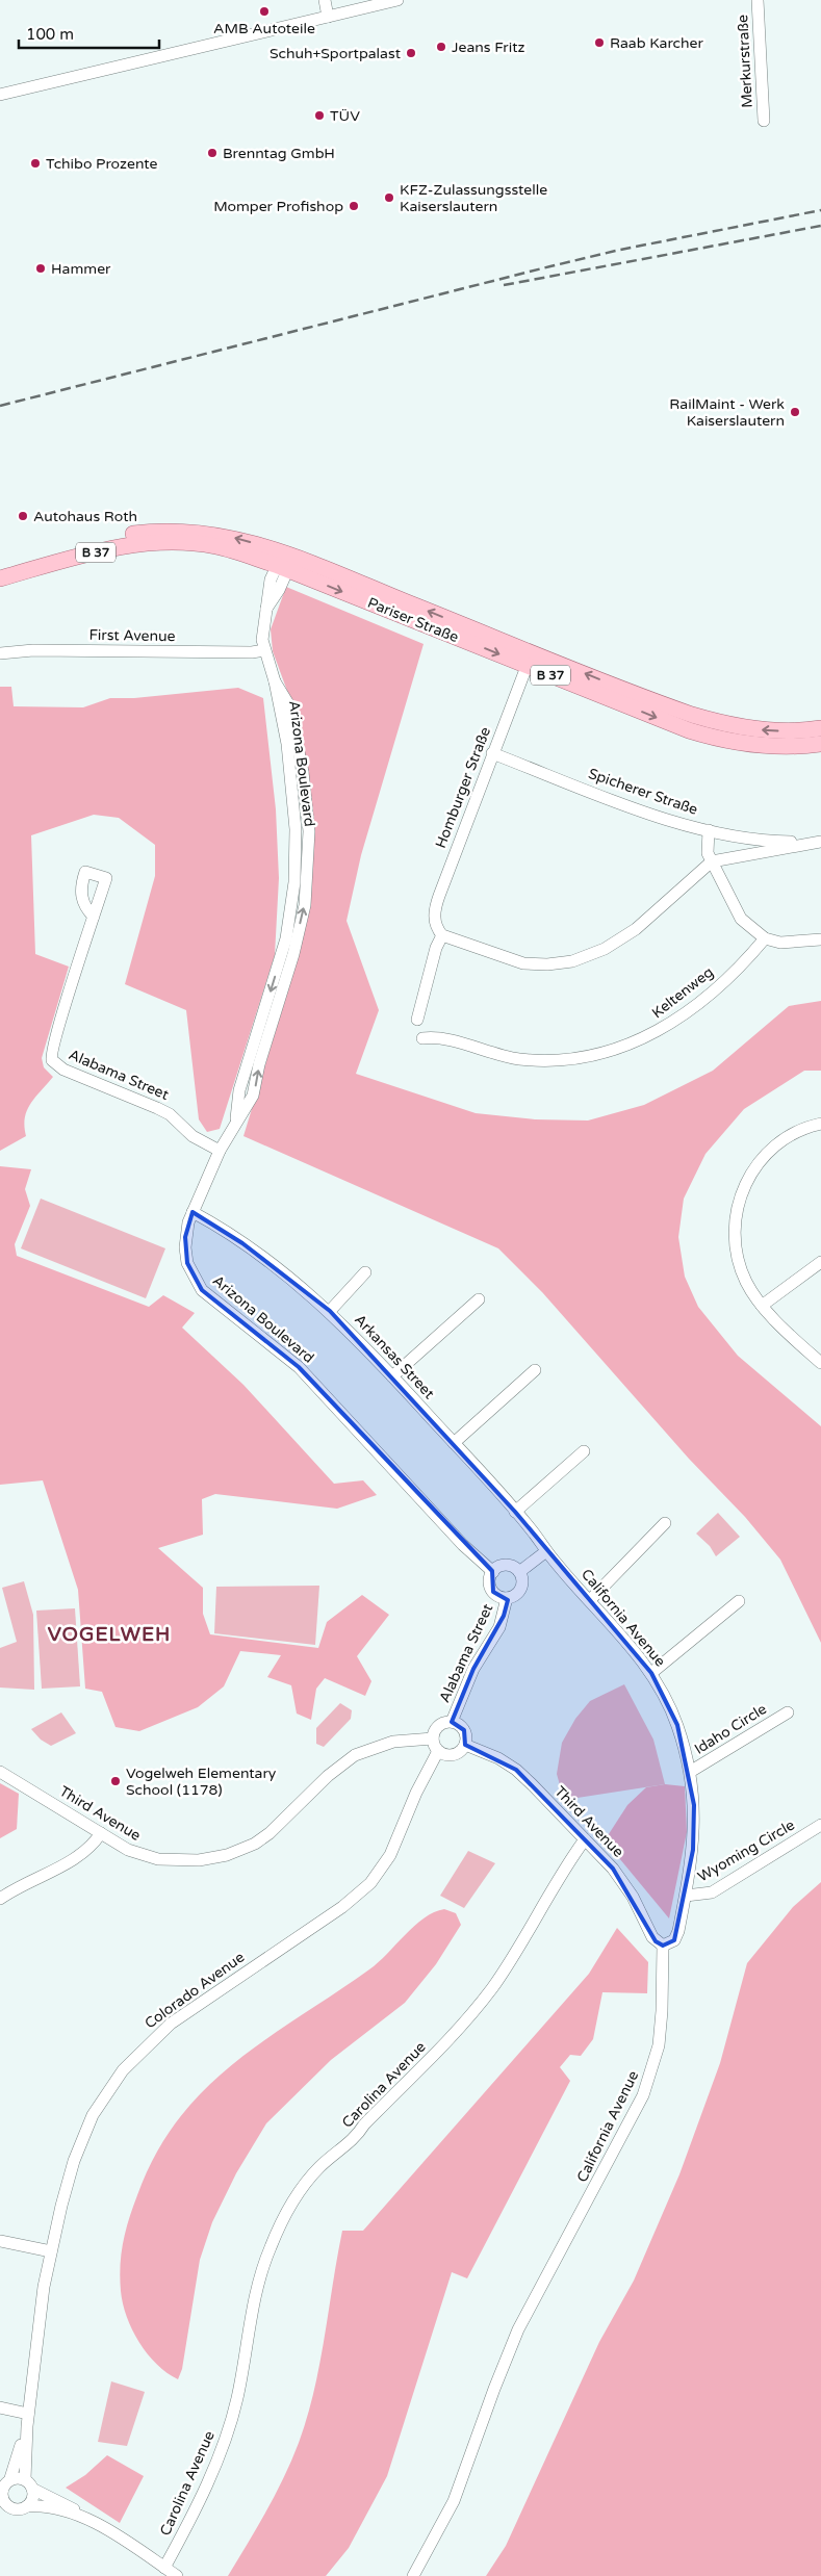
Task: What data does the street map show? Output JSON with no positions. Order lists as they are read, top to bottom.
{
  "streets": {
    "main road": ["B 37", "Pariser Straße"],
    "street": [
      "Merkurstraße",
      "First Avenue",
      "Arizona Boulevard",
      "Homburger Straße",
      "Spicherer Straße",
      "Keltenweg",
      "Alabama Street",
      "Arkansas Street",
      "California Avenue",
      "Idaho Circle",
      "Third Avenue",
      "Wyoming Circle",
      "Colorado Avenue",
      "Carolina Avenue"
    ]
  },
  "crossings": [
    ["Pariser Straße", "Arizona Boulevard"],
    ["Pariser Straße", "Homburger Straße"],
    ["First Avenue", "Arizona Boulevard"],
    ["Arizona Boulevard", "Alabama Street"],
    ["Arizona Boulevard", "Arkansas Street"],
    ["Homburger Straße", "Spicherer Straße"],
    ["Alabama Street", "Third Avenue"],
    ["Alabama Street", "Colorado Avenue"],
    ["Arkansas Street", "California Avenue"],
    ["California Avenue", "Idaho Circle"],
    ["California Avenue", "Third Avenue"],
    ["California Avenue", "Wyoming Circle"],
    ["Third Avenue", "Colorado Avenue"],
    ["Third Avenue", "Carolina Avenue"]
  ],
  "districts": ["VOGELWEH"],
  "places": [
    "AMB Autoteile",
    "Raab Karcher",
    "Jeans Fritz",
    "Schuh+Sportpalast",
    "TÜV",
    "Brenntag GmbH",
    "Tchibo Prozente",
    "KFZ-Zulassungsstelle Kaiserslautern",
    "Momper Profishop",
    "Hammer",
    "RailMaint - Werk Kaiserslautern",
    "Autohaus Roth",
    "Vogelweh Elementary School (1178)"
  ],
  "scale_bar": "100 m"
}
